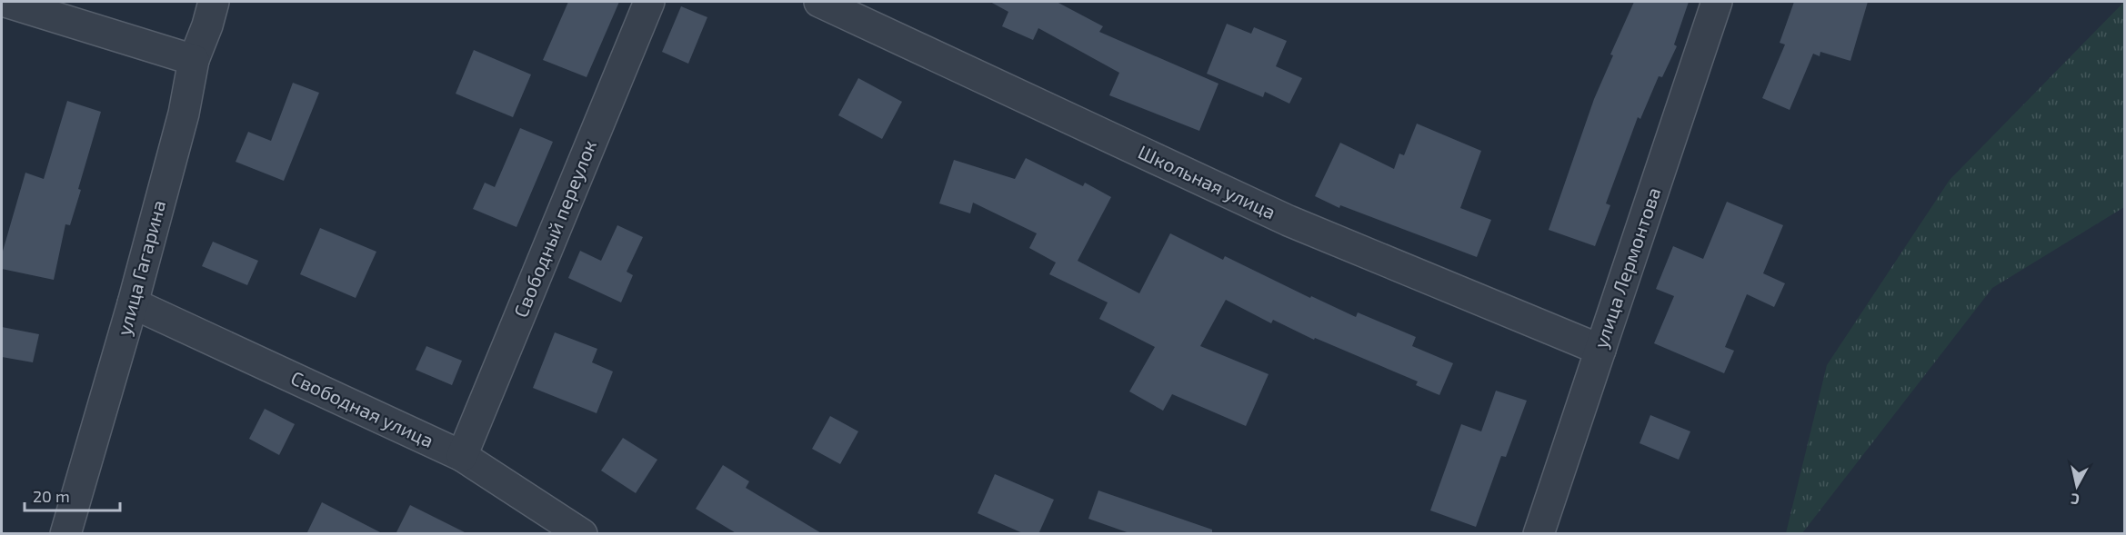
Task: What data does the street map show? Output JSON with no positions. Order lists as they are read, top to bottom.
{
  "streets": {
    "street": [
      "Школьная улица",
      "Свободный переулок",
      "улица Гагарина",
      "улица Лермонтова",
      "Свободная улица"
    ]
  },
  "crossings": [
    ["Школьная улица", "улица Лермонтова"],
    ["Свободный переулок", "Свободная улица"],
    ["улица Гагарина", "Свободная улица"]
  ],
  "scale_bar": "20 m",
  "north": "bottom"
}
